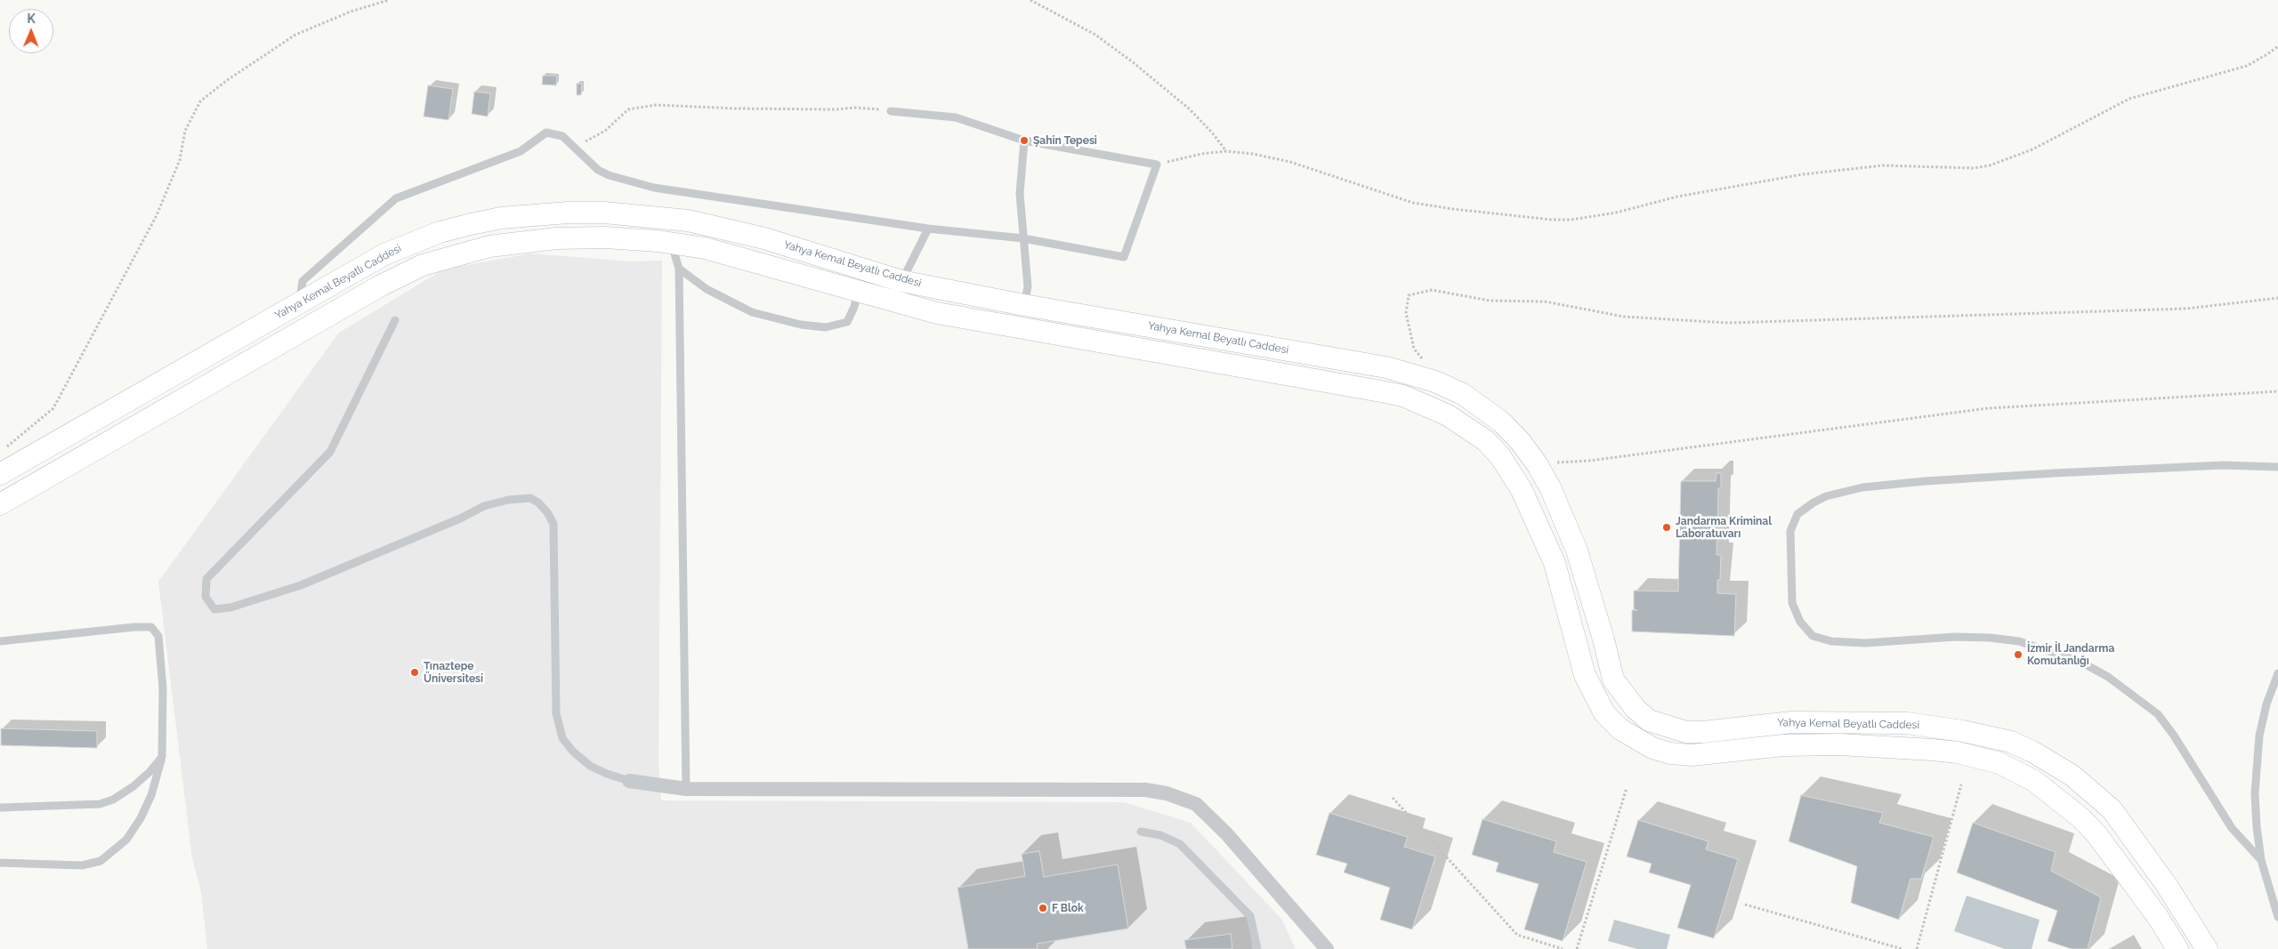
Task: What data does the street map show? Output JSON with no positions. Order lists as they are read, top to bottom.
{
  "streets": {
    "main road": ["Yahya Kemal Beyatlı Caddesi"]
  },
  "places": [
    "Şahin Tepesi",
    "Jandarma Kriminal Laboratuvarı",
    "İzmir İl Jandarma Komutanlığı",
    "Tınaztepe Üniversitesi",
    "F Blok"
  ],
  "north": "top"
}
